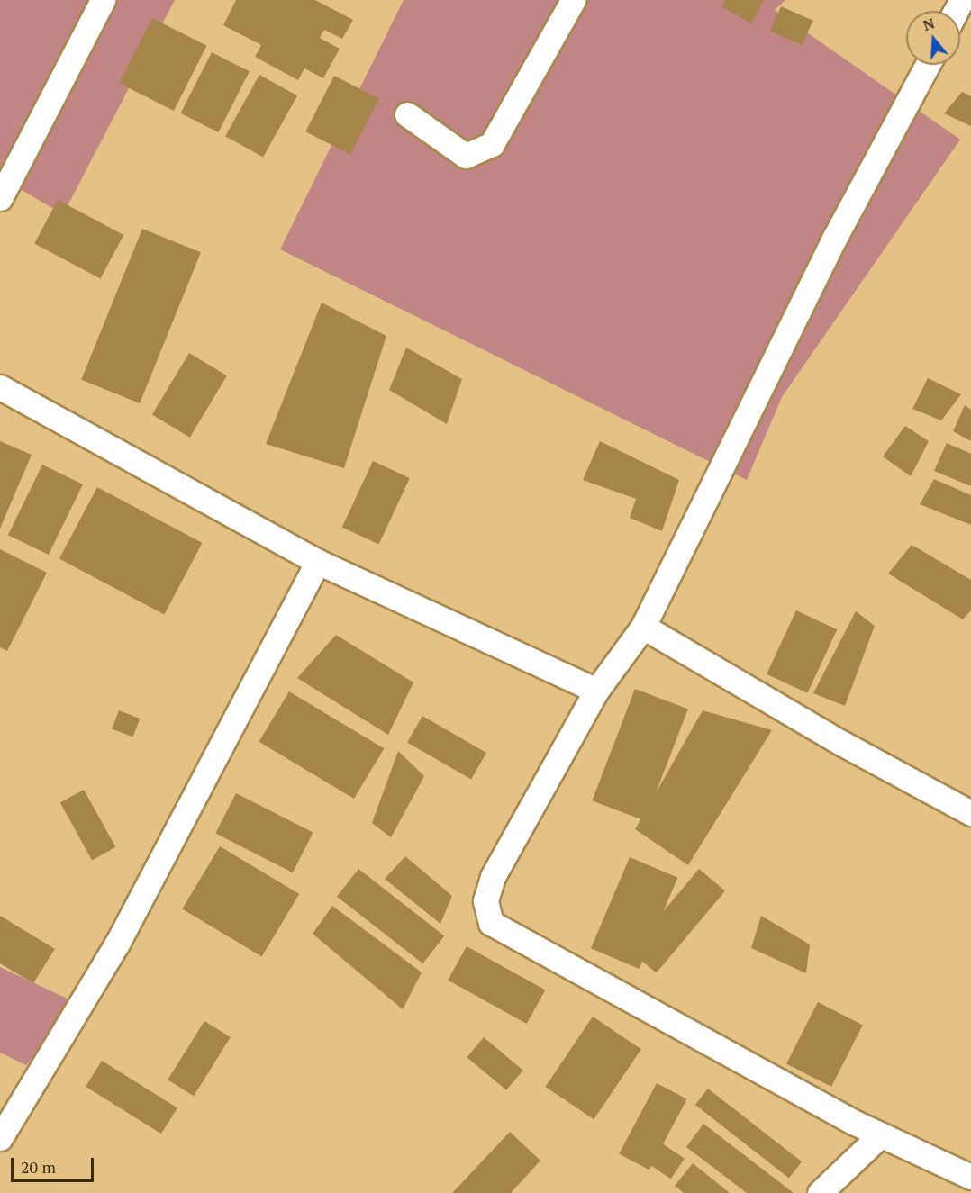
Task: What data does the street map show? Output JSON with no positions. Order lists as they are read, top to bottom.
{
  "scale_bar": "20 m",
  "north": "top"
}
